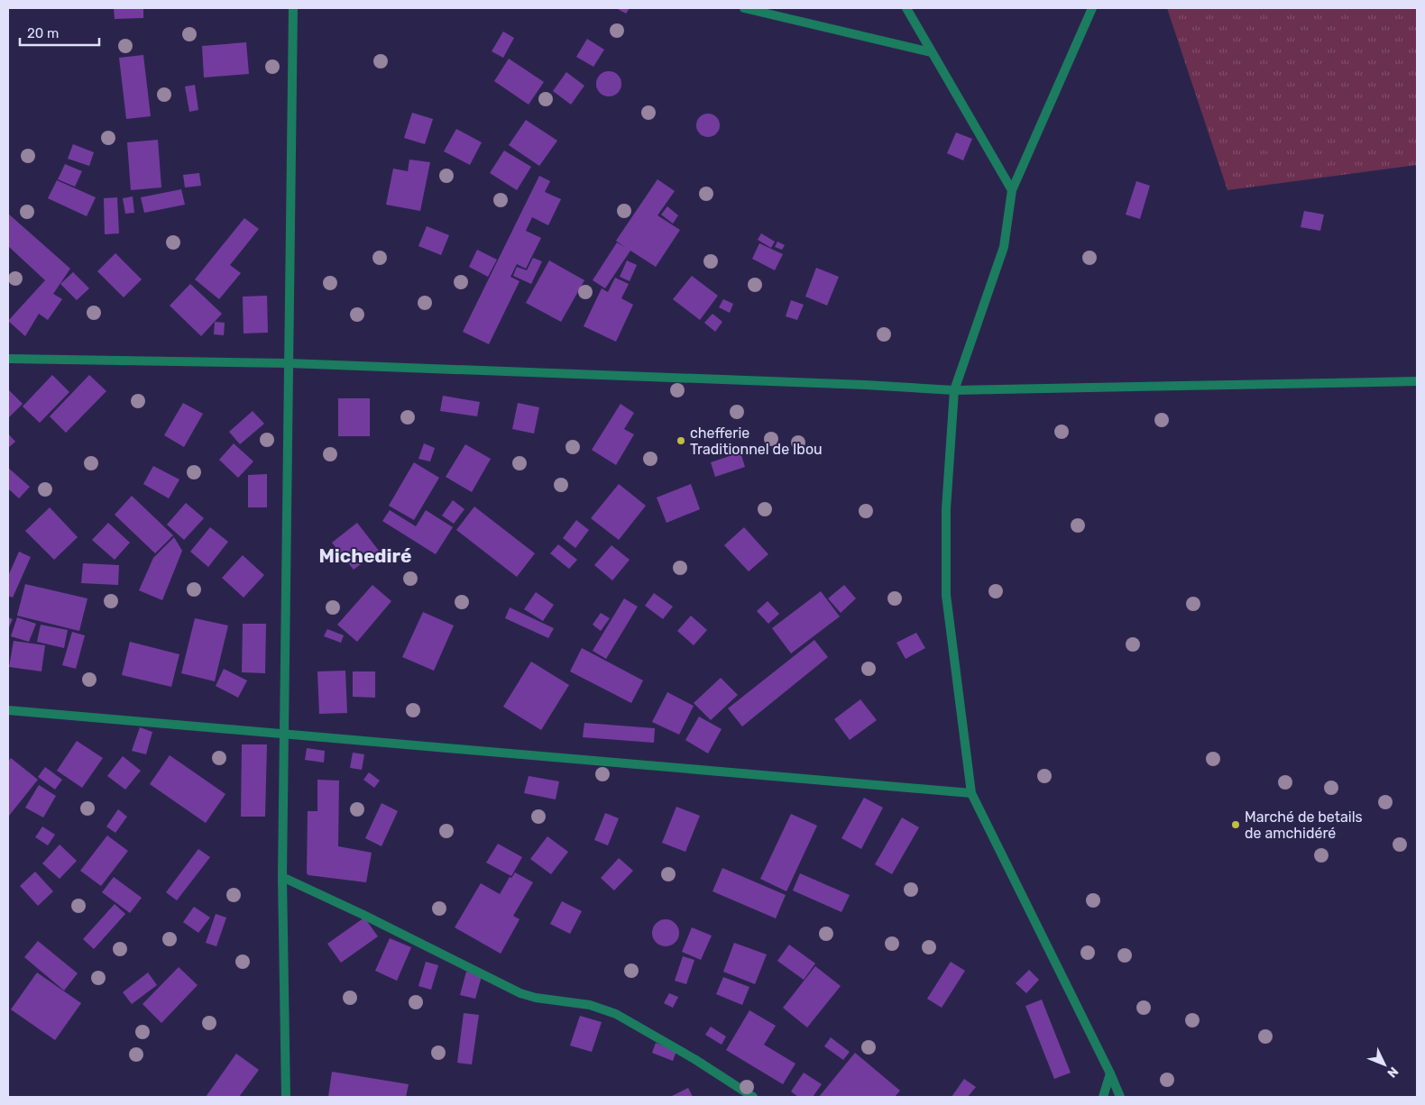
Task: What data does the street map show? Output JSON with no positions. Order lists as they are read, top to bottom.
{
  "districts": ["Michediré"],
  "places": ["chefferie Traditionnel de Ibou", "Marché de betails de amchidéré"],
  "scale_bar": "20 m",
  "north": "bottom right"
}
